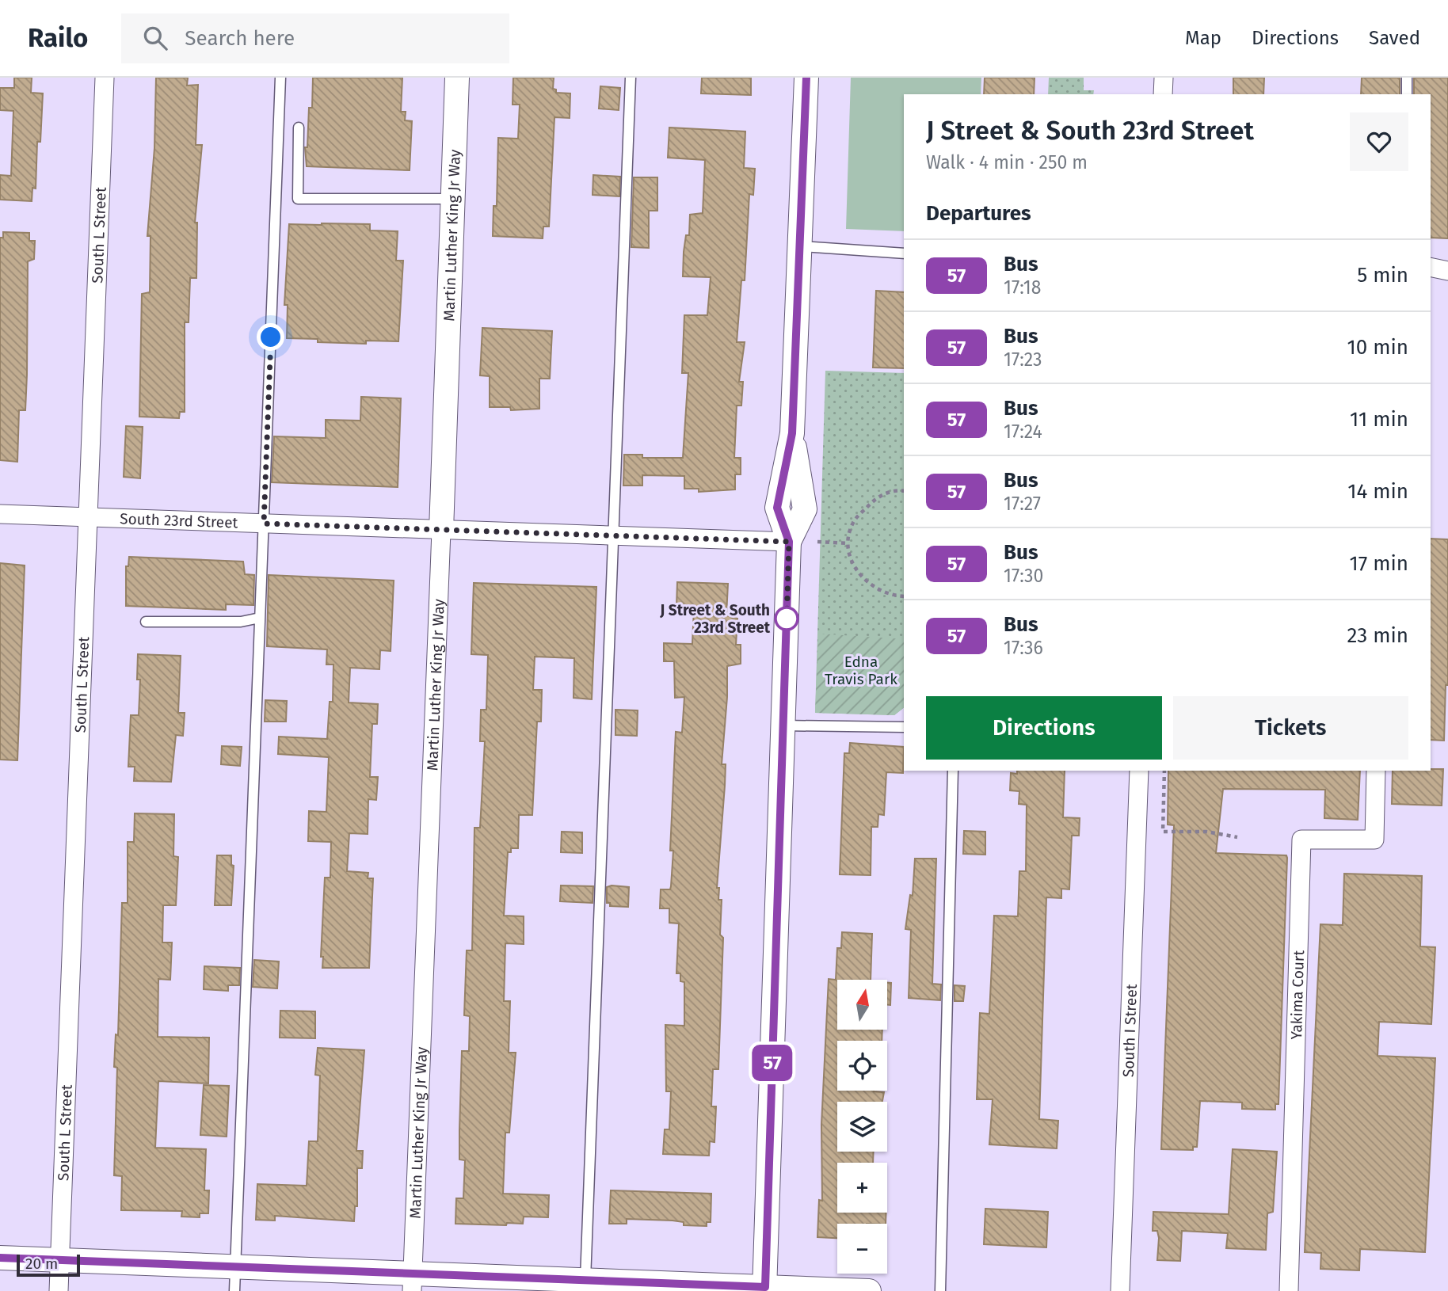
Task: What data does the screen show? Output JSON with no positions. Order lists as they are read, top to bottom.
{
  "streets": {
    "street": [
      "South L Street",
      "Martin Luther King Jr Way",
      "South 23rd Street",
      "Yakima Court",
      "South I Street"
    ]
  },
  "crossings": [
    ["South L Street", "South 23rd Street"],
    ["Martin Luther King Jr Way", "South 23rd Street"]
  ],
  "parks": ["Edna Travis Park"],
  "places": ["J Street & South 23rd Street"],
  "lines": ["bus line 57"],
  "scale_bar": "20 m",
  "north": "top",
  "page": {
    "header": "Railo",
    "search": "Search here",
    "nav": ["Map", "Directions", "Saved"],
    "on_map": "57",
    "heading": [
      ["J Street & South 23rd Street", "Walk · 4 min · 250 m"],
      "Departures"
    ],
    "list": [
      {
        "mark": "57",
        "name": "Bus",
        "note": "17:18",
        "value": "5 min"
      },
      {
        "mark": "57",
        "name": "Bus",
        "note": "17:23",
        "value": "10 min"
      },
      {
        "mark": "57",
        "name": "Bus",
        "note": "17:24",
        "value": "11 min"
      },
      {
        "mark": "57",
        "name": "Bus",
        "note": "17:27",
        "value": "14 min"
      },
      {
        "mark": "57",
        "name": "Bus",
        "note": "17:30",
        "value": "17 min"
      },
      {
        "mark": "57",
        "name": "Bus",
        "note": "17:36",
        "value": "23 min"
      }
    ],
    "buttons": ["Directions", "Tickets"],
    "map_buttons": ["+", "−"],
    "scale": "20 m"
  }
}
